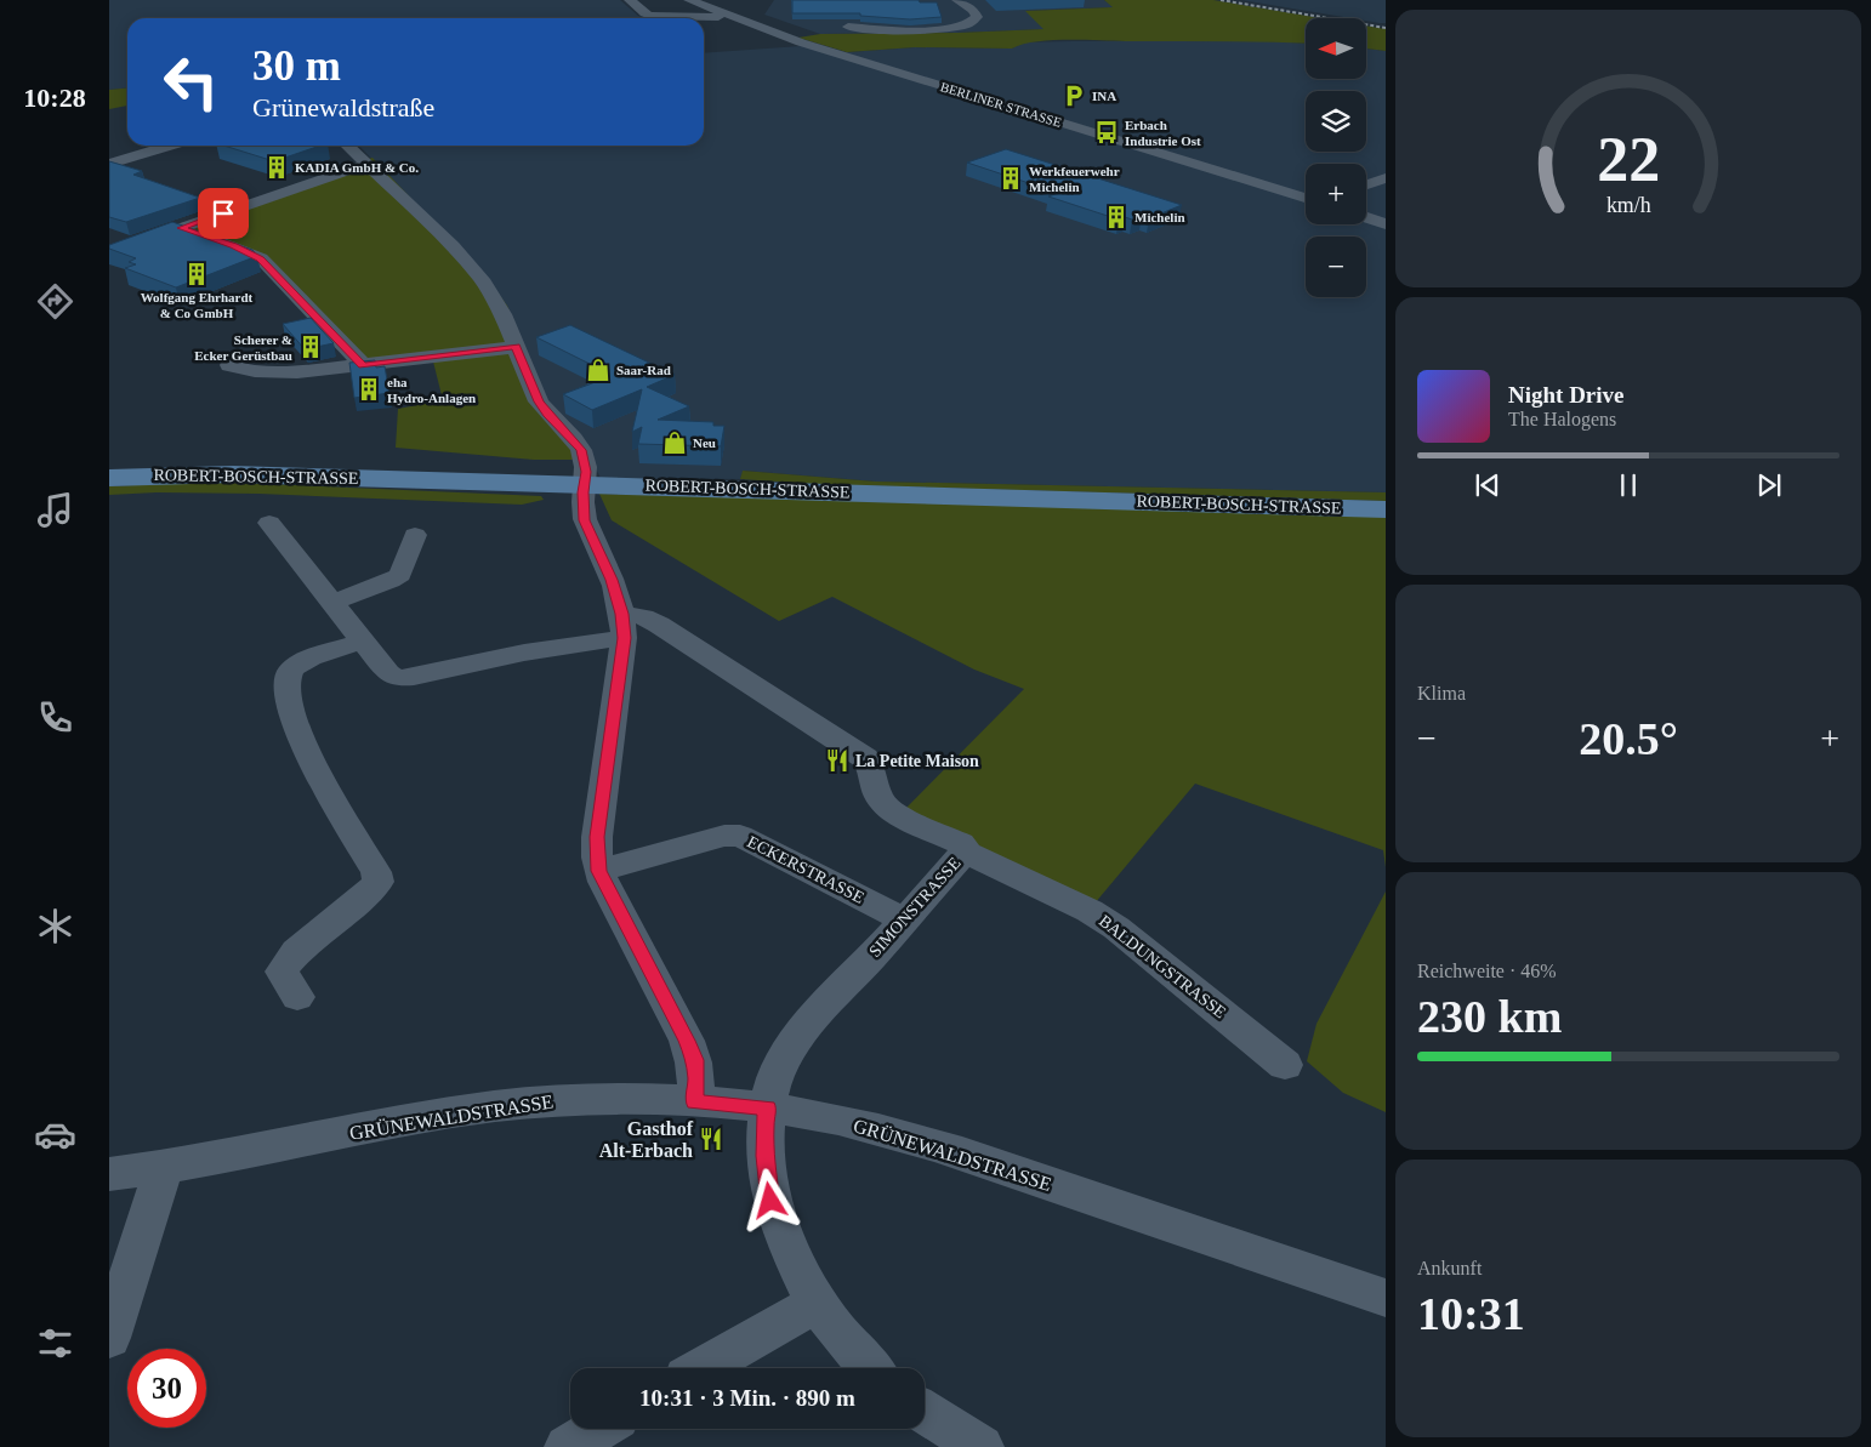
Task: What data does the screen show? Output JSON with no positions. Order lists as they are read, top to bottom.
{
  "streets": {
    "main road": ["ROBERT-BOSCH-STRASSE"],
    "street": [
      "BERLINER STRASSE",
      "ECKERSTRASSE",
      "SIMONSTRASSE",
      "BALDUNGSTRASSE",
      "GRÜNEWALDSTRASSE"
    ]
  },
  "crossings": [
    ["ECKERSTRASSE", "SIMONSTRASSE"],
    ["SIMONSTRASSE", "BALDUNGSTRASSE"],
    ["SIMONSTRASSE", "GRÜNEWALDSTRASSE"]
  ],
  "places": {
    "parking": ["INA"],
    "bus stop": ["Erbach Industrie Ost"],
    "building": [
      "KADIA GmbH & Co.",
      "Werkfeuerwehr Michelin",
      "Michelin",
      "Wolfgang Ehrhardt & Co GmbH",
      "Scherer & Ecker Gerüstbau",
      "eha Hydro-Anlagen"
    ],
    "shop": ["Saar-Rad", "Neu"],
    "restaurant": ["La Petite Maison", "Gasthof Alt-Erbach"]
  },
  "north": "left",
  "page": {
    "tabs": "10:28",
    "map_buttons": ["+", "−"],
    "turn": ["30 m", "Grünewaldstraße"],
    "song": ["Night Drive", "The Halogens"],
    "tile": [
      "Klima",
      ["Reichweite · 46%", "230 km"],
      ["Ankunft", "10:31"]
    ],
    "heat": ["−", "20.5°", "+"],
    "limit": "30",
    "trip": "10:31 · 3 Min. · 890 m",
    "gauge": ["22", "km/h"]
  }
}
